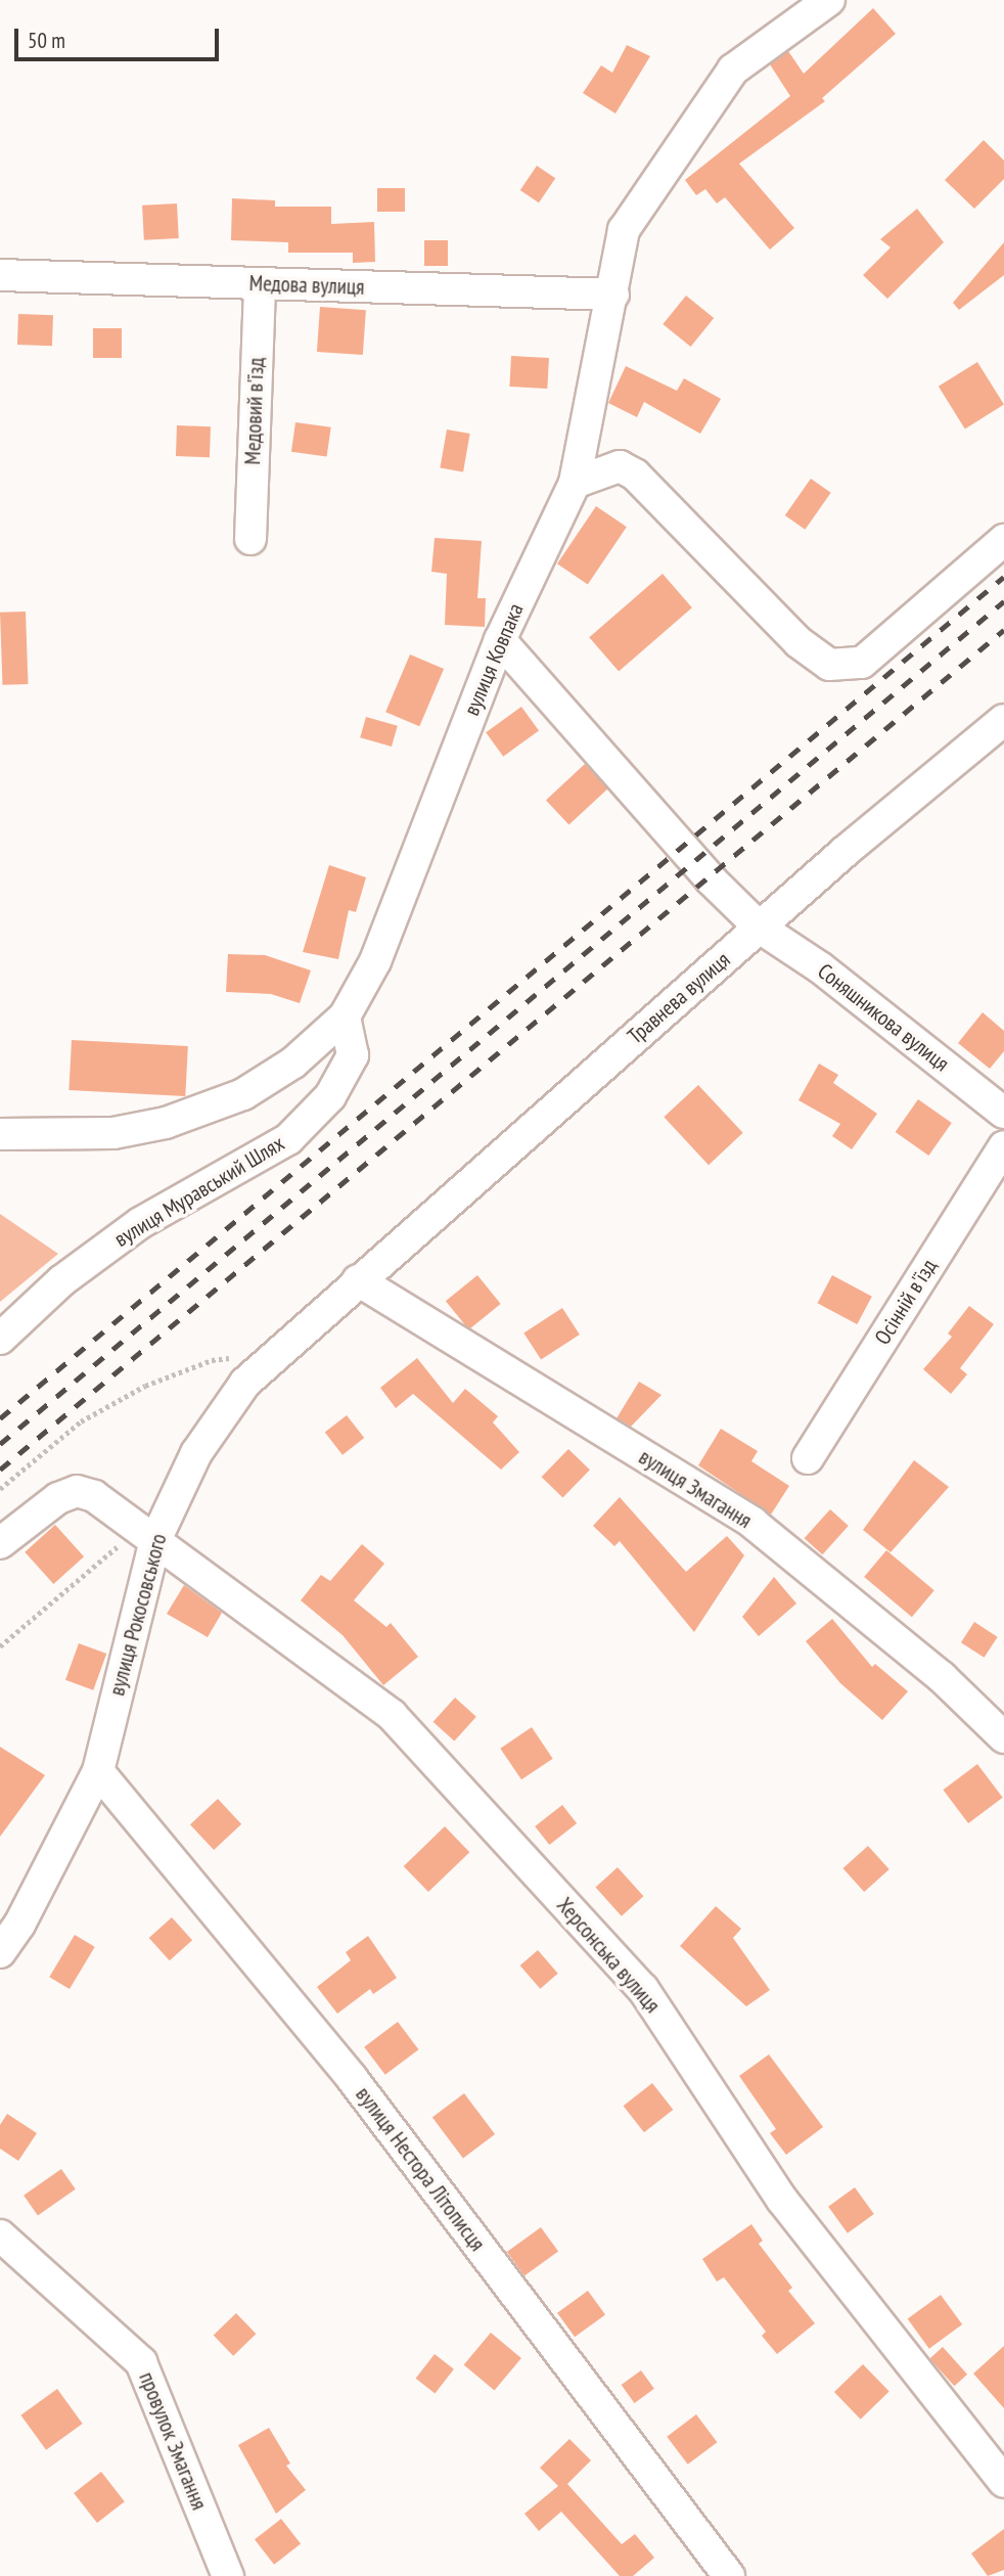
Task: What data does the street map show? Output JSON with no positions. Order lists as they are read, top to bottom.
{
  "streets": {
    "street": [
      "Медова вулиця",
      "Медовий в'їзд",
      "вулиця Ковпака",
      "Травнева вулиця",
      "Соняшникова вулиця",
      "вулиця Муравський Шлях",
      "Осінній в'їзд",
      "вулиця Змагання",
      "вулиця Рокосовського",
      "Херсонська вулиця",
      "вулиця Нестора Літописця",
      "провулок Змагання"
    ]
  },
  "crossings": [
    ["Медова вулиця", "Медовий в'їзд"],
    ["Медова вулиця", "вулиця Ковпака"],
    ["вулиця Ковпака", "Соняшникова вулиця"],
    ["вулиця Ковпака", "вулиця Муравський Шлях"],
    ["Травнева вулиця", "Соняшникова вулиця"],
    ["Травнева вулиця", "вулиця Змагання"],
    ["Травнева вулиця", "вулиця Рокосовського"],
    ["вулиця Змагання", "вулиця Рокосовського"],
    ["вулиця Рокосовського", "Херсонська вулиця"],
    ["вулиця Рокосовського", "вулиця Нестора Літописця"]
  ],
  "scale_bar": "50 m"
}
